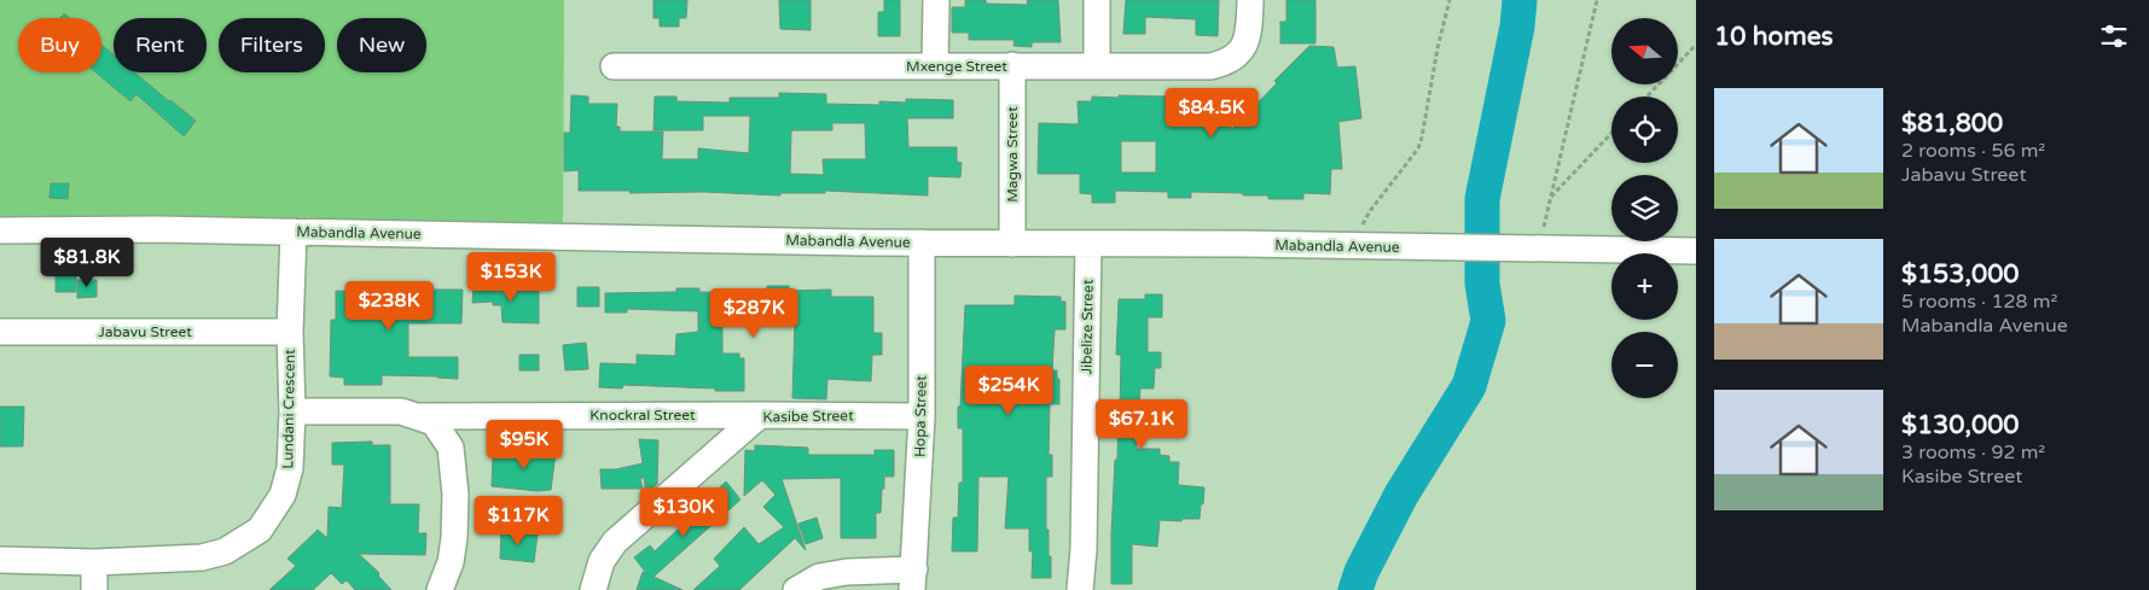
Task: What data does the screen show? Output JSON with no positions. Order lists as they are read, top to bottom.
{
  "streets": {
    "street": [
      "Mxenge Street",
      "Magwa Street",
      "Mabandla Avenue",
      "Jibelize Street",
      "Jabavu Street",
      "Lundani Crescent",
      "Knockral Street",
      "Kasibe Street",
      "Hopa Street"
    ]
  },
  "crossings": [
    ["Mxenge Street", "Magwa Street"],
    ["Magwa Street", "Mabandla Avenue"],
    ["Mabandla Avenue", "Jibelize Street"],
    ["Mabandla Avenue", "Lundani Crescent"],
    ["Mabandla Avenue", "Hopa Street"],
    ["Jabavu Street", "Lundani Crescent"],
    ["Lundani Crescent", "Knockral Street"],
    ["Knockral Street", "Kasibe Street"],
    ["Kasibe Street", "Hopa Street"]
  ],
  "north": "left",
  "page": {
    "heading": "10 homes",
    "map_buttons": ["+", "−"],
    "chip": [
      "Buy",
      "Rent",
      "Filters",
      "New"
    ],
    "list": [
      {
        "name": "$81,800",
        "note": "2 rooms · 56 m² · Jabavu Street"
      },
      {
        "name": "$153,000",
        "note": "5 rooms · 128 m² · Mabandla Avenue"
      },
      {
        "name": "$130,000",
        "note": "3 rooms · 92 m² · Kasibe Street"
      }
    ],
    "price": [
      "$84.5K",
      "$81.8K",
      "$153K",
      "$238K",
      "$287K",
      "$254K",
      "$67.1K",
      "$95K",
      "$130K",
      "$117K"
    ]
  }
}
